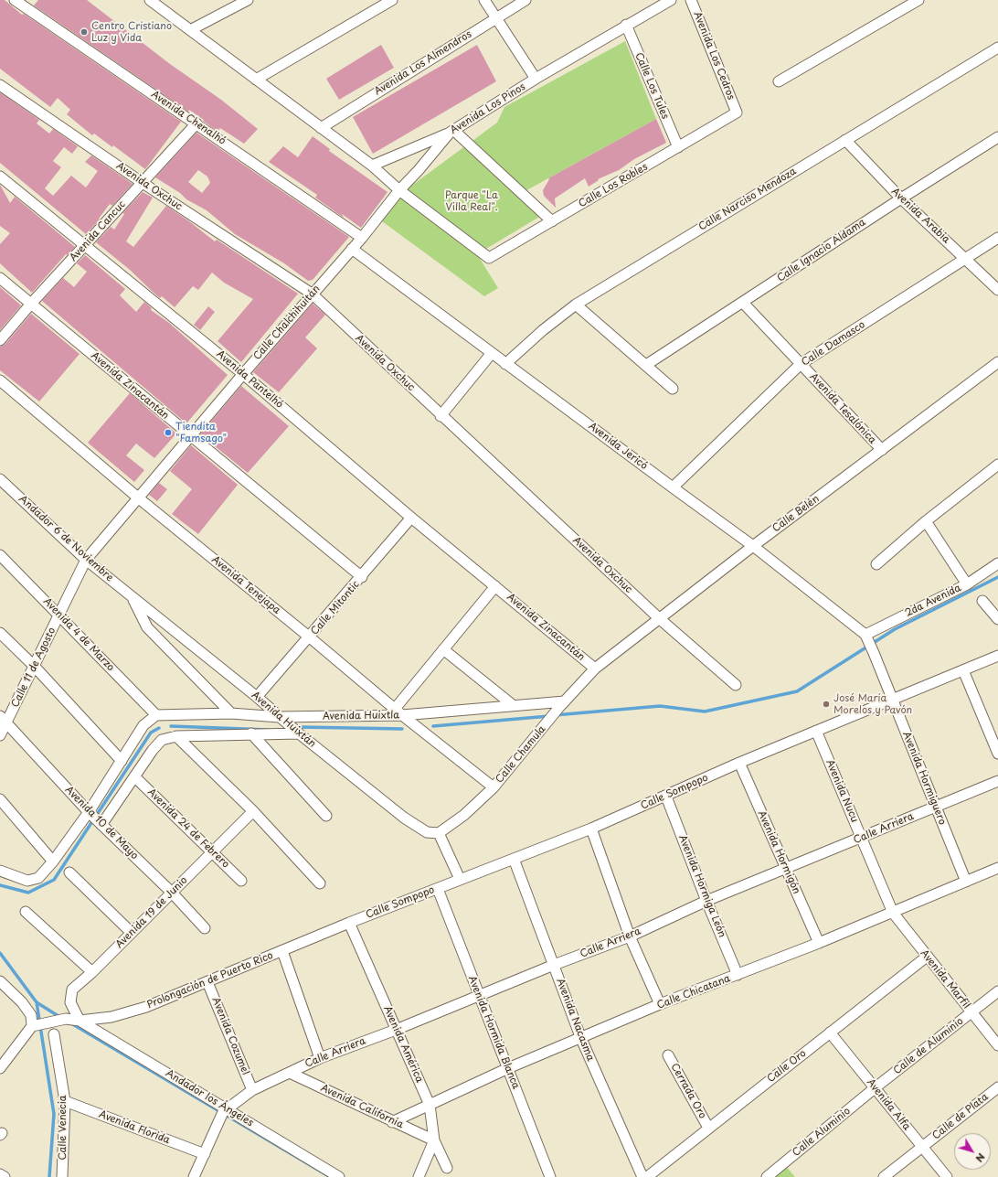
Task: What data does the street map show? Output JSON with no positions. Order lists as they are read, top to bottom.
{
  "streets": {
    "street": [
      "Avenida Los Cedros",
      "Avenida Los Almendros",
      "Calle Los Tules",
      "Avenida Los Pinos",
      "Avenida Chenalhó",
      "Calle Los Robles",
      "Avenida Oxchuc",
      "Calle Narciso Mendoza",
      "Avenida Arabia",
      "Avenida Cancuc",
      "Calle Ignacio Aldama",
      "Calle Chalchihuitán",
      "Calle Damasco",
      "Avenida Pantelhó",
      "Avenida Zinacantán",
      "Avenida Tesalónica",
      "Avenida Jericó",
      "Calle Belén",
      "Andador 6 de Noviembre",
      "Avenida Tenejapa",
      "2da Avenida",
      "Calle Mitontic",
      "Avenida 4 de Marzo",
      "Calle 11 de Agosto",
      "Avenida Huixtla",
      "Avenida Huixtán",
      "Calle Chamula",
      "Avenida Hormiguero",
      "Avenida Nucu",
      "Calle Sompopo",
      "Avenida 10 de Mayo",
      "Avenida 24 de Febrero",
      "Calle Arriera",
      "Avenida Hormigón",
      "Avenida Hormiga León",
      "Avenida 19 de Junio",
      "Avenida Marfil",
      "Prolongación de Puerto Rico",
      "Calle Chicatana",
      "Avenida Nacasma",
      "Avenida Hormida Blanca",
      "Avenida Cozumel",
      "Avenida América",
      "Calle de Aluminio",
      "Calle Oro",
      "Cerrada Oro",
      "Andador los Ángeles",
      "Avenida Alfa",
      "Avenida California",
      "Calle de Plata",
      "Calle Venecia",
      "Avenida Florida",
      "Calle Aluminio"
    ]
  },
  "crossings": [
    ["Avenida Los Cedros", "Calle Los Robles"],
    ["Calle Los Tules", "Avenida Los Pinos"],
    ["Calle Los Tules", "Calle Los Robles"],
    ["Avenida Los Pinos", "Avenida Chenalhó"],
    ["Avenida Los Pinos", "Calle Los Robles"],
    ["Avenida Los Pinos", "Calle Chalchihuitán"],
    ["Avenida Chenalhó", "Avenida Cancuc"],
    ["Avenida Chenalhó", "Calle Chalchihuitán"],
    ["Avenida Oxchuc", "Avenida Cancuc"],
    ["Avenida Oxchuc", "Calle Chalchihuitán"],
    ["Avenida Oxchuc", "Calle Belén"],
    ["Calle Narciso Mendoza", "Avenida Arabia"],
    ["Calle Narciso Mendoza", "Avenida Jericó"],
    ["Avenida Arabia", "Calle Ignacio Aldama"],
    ["Avenida Arabia", "Calle Damasco"],
    ["Avenida Cancuc", "Avenida Pantelhó"],
    ["Avenida Cancuc", "Avenida Zinacantán"],
    ["Calle Ignacio Aldama", "Avenida Tesalónica"],
    ["Calle Chalchihuitán", "Avenida Pantelhó"],
    ["Calle Chalchihuitán", "Avenida Zinacantán"],
    ["Calle Chalchihuitán", "Avenida Jericó"],
    ["Calle Chalchihuitán", "Andador 6 de Noviembre"],
    ["Calle Chalchihuitán", "Avenida Tenejapa"],
    ["Calle Chalchihuitán", "Calle 11 de Agosto"],
    ["Calle Damasco", "Avenida Tesalónica"],
    ["Calle Damasco", "Avenida Jericó"],
    ["Avenida Pantelhó", "Avenida Zinacantán"],
    ["Avenida Pantelhó", "Calle Mitontic"],
    ["Avenida Zinacantán", "Calle Belén"],
    ["Avenida Zinacantán", "Calle Mitontic"],
    ["Avenida Zinacantán", "Calle Chamula"],
    ["Avenida Tesalónica", "Calle Belén"],
    ["Avenida Jericó", "Calle Belén"],
    ["Avenida Jericó", "2da Avenida"],
    ["Avenida Jericó", "Avenida Hormiguero"],
    ["Calle Belén", "Calle Chamula"],
    ["Andador 6 de Noviembre", "Calle 11 de Agosto"],
    ["Andador 6 de Noviembre", "Avenida Huixtla"],
    ["Andador 6 de Noviembre", "Avenida Huixtán"],
    ["Avenida Tenejapa", "Calle Mitontic"],
    ["Avenida Tenejapa", "Avenida Huixtla"],
    ["Avenida Tenejapa", "Calle Chamula"],
    ["Calle Mitontic", "Avenida Huixtán"],
    ["Avenida 4 de Marzo", "Calle 11 de Agosto"],
    ["Avenida 4 de Marzo", "Avenida Huixtla"],
    ["Calle 11 de Agosto", "Avenida 10 de Mayo"],
    ["Avenida Huixtla", "Avenida Huixtán"],
    ["Avenida Huixtla", "Calle Chamula"],
    ["Avenida Huixtán", "Calle Chamula"],
    ["Avenida Hormiguero", "Calle Sompopo"],
    ["Avenida Hormiguero", "Calle Arriera"],
    ["Avenida Hormiguero", "Calle Chicatana"],
    ["Avenida Nucu", "Calle Sompopo"],
    ["Avenida Nucu", "Calle Arriera"],
    ["Avenida Nucu", "Avenida Marfil"],
    ["Avenida Nucu", "Calle Chicatana"],
    ["Calle Sompopo", "Avenida Hormigón"],
    ["Calle Sompopo", "Avenida Hormiga León"],
    ["Calle Sompopo", "Prolongación de Puerto Rico"],
    ["Calle Sompopo", "Avenida Nacasma"],
    ["Calle Sompopo", "Avenida Hormida Blanca"],
    ["Calle Sompopo", "Avenida América"],
    ["Avenida 10 de Mayo", "Avenida 19 de Junio"],
    ["Avenida 24 de Febrero", "Avenida 19 de Junio"],
    ["Calle Arriera", "Avenida Hormigón"],
    ["Calle Arriera", "Avenida Hormiga León"],
    ["Calle Arriera", "Avenida Nacasma"],
    ["Calle Arriera", "Avenida Hormida Blanca"],
    ["Calle Arriera", "Avenida Cozumel"],
    ["Calle Arriera", "Avenida América"],
    ["Calle Arriera", "Andador los Ángeles"],
    ["Calle Arriera", "Avenida California"],
    ["Avenida Hormigón", "Calle Chicatana"],
    ["Avenida Hormiga León", "Calle Chicatana"],
    ["Avenida 19 de Junio", "Prolongación de Puerto Rico"],
    ["Avenida 19 de Junio", "Andador los Ángeles"],
    ["Avenida Marfil", "Calle Chicatana"],
    ["Avenida Marfil", "Calle de Aluminio"],
    ["Avenida Marfil", "Calle Oro"],
    ["Prolongación de Puerto Rico", "Avenida Cozumel"],
    ["Prolongación de Puerto Rico", "Avenida América"],
    ["Prolongación de Puerto Rico", "Andador los Ángeles"],
    ["Calle Chicatana", "Avenida Nacasma"],
    ["Calle Chicatana", "Avenida Hormida Blanca"],
    ["Calle Chicatana", "Avenida América"],
    ["Calle Chicatana", "Avenida California"],
    ["Avenida América", "Avenida California"],
    ["Calle de Aluminio", "Avenida Alfa"],
    ["Calle de Aluminio", "Calle Aluminio"],
    ["Calle Oro", "Cerrada Oro"],
    ["Calle Oro", "Avenida Alfa"],
    ["Avenida Alfa", "Calle de Plata"],
    ["Avenida Alfa", "Calle Aluminio"],
    ["Calle Venecia", "Avenida Florida"]
  ],
  "parks": ["Parque \"La Villa Real\"."],
  "places": ["Centro Cristiano Luz y Vida", "Tiendita \"Famsago\"", "José Maria Morelos y Pavón"],
  "north": "bottom right"
}
